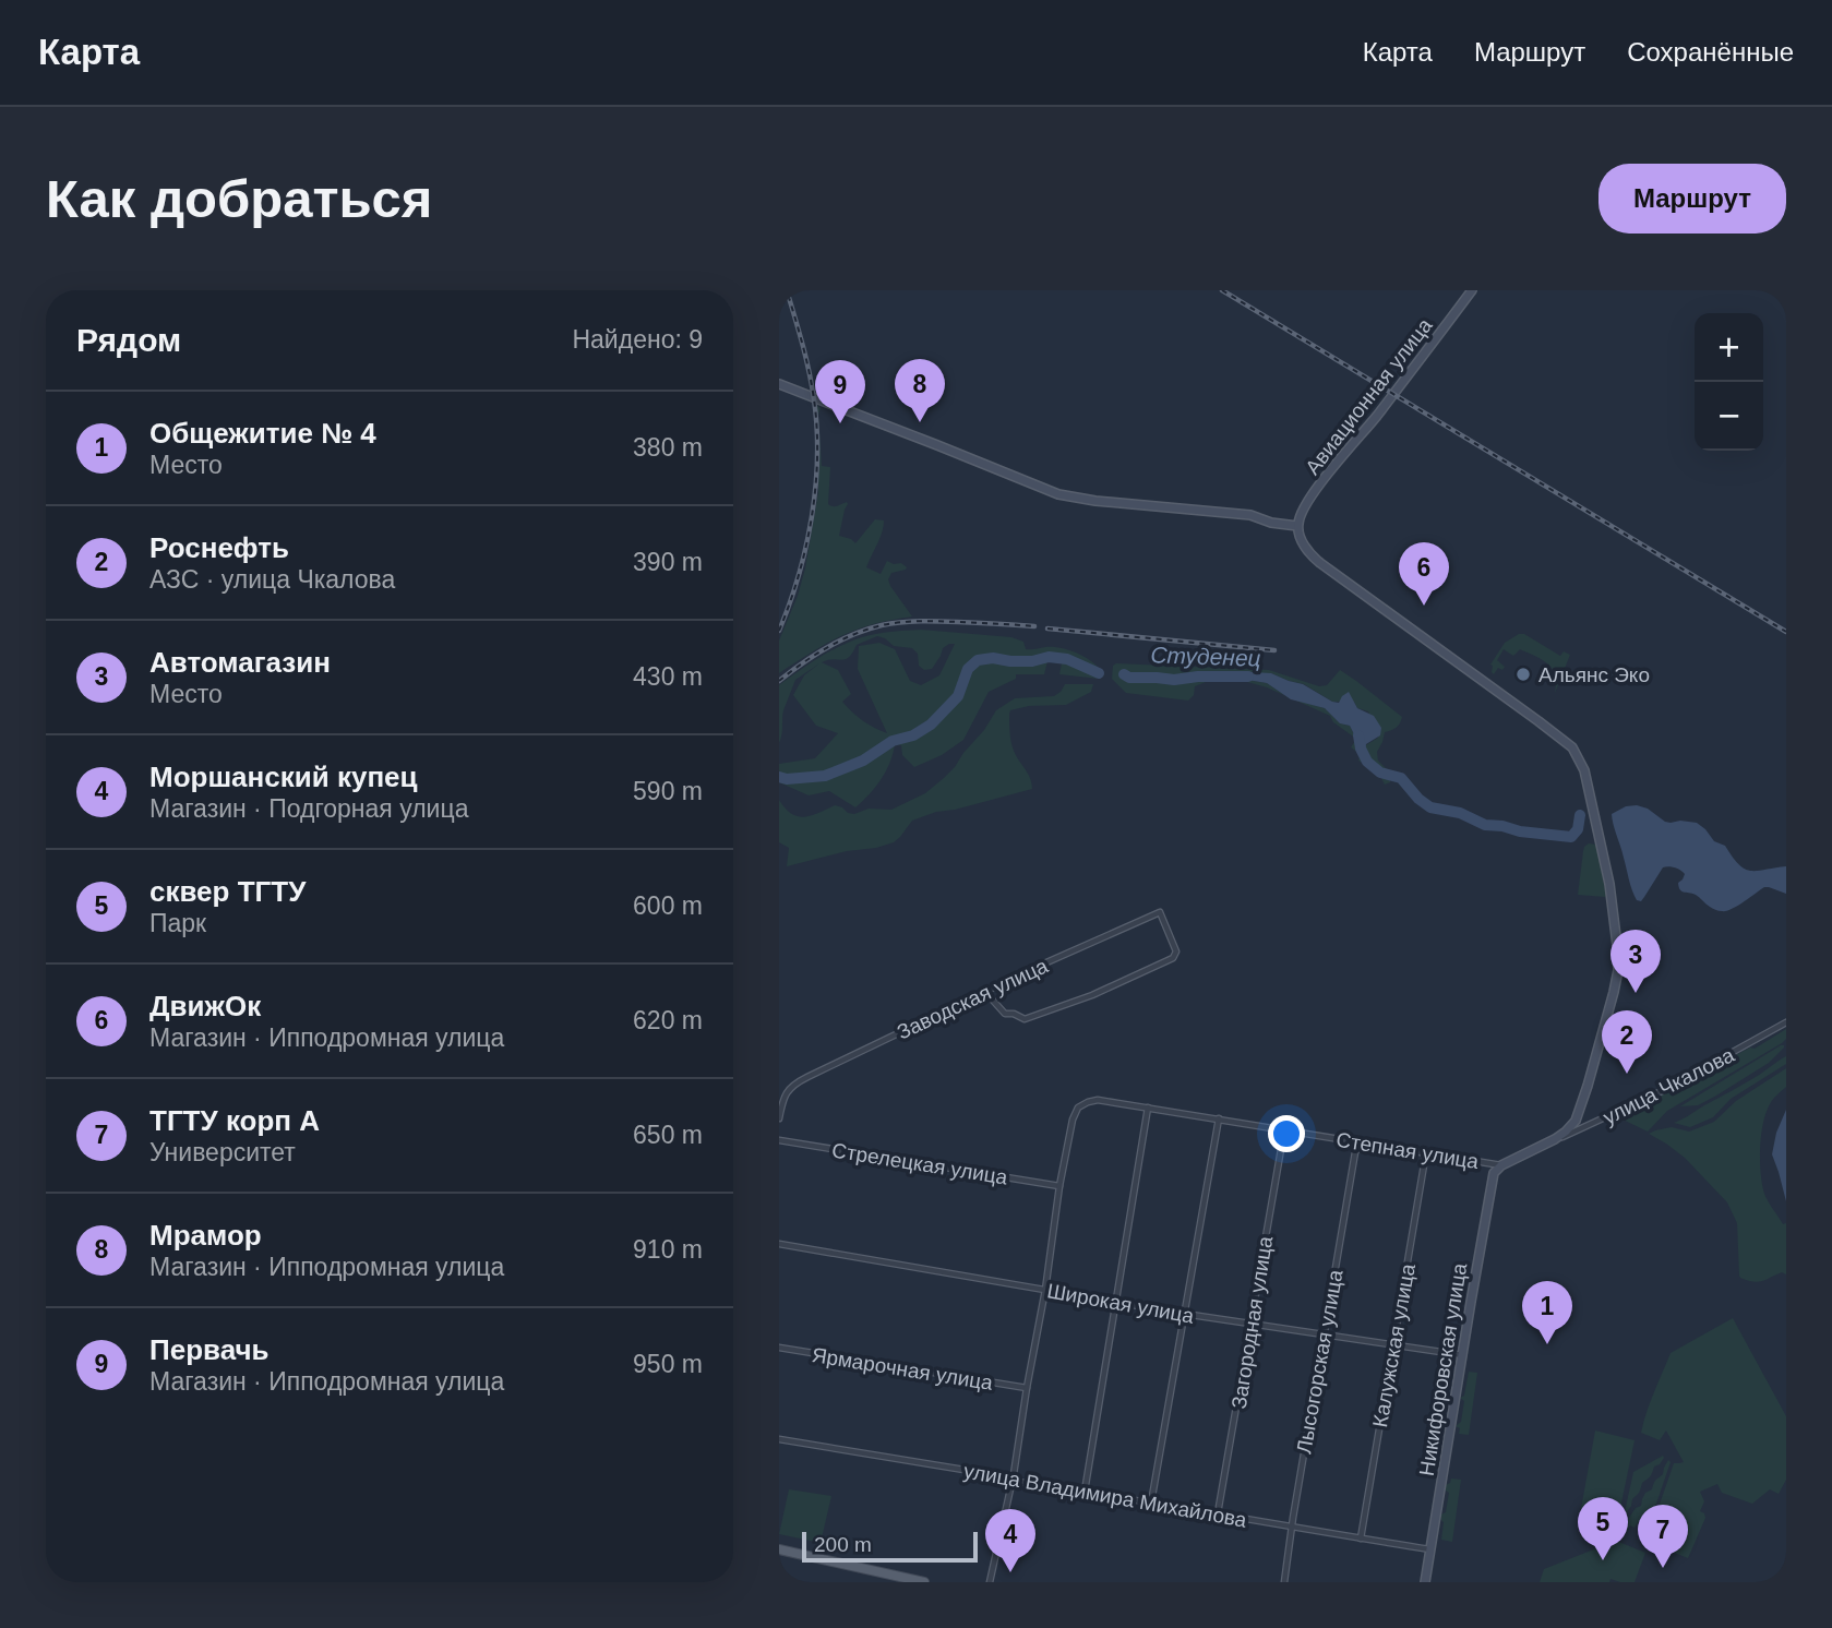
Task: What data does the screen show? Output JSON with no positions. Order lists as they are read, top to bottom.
{
  "streets": {
    "main road": ["Авиационная улица", "Никифоровская улица"],
    "street": [
      "Заводская улица",
      "улица Чкалова",
      "Степная улица",
      "Стрелецкая улица",
      "Широкая улица",
      "Загородная улица",
      "Калужская улица",
      "Лысогорская улица",
      "Ярмарочная улица",
      "улица Владимира Михайлова"
    ]
  },
  "crossings": [
    ["Степная улица", "Стрелецкая улица"],
    ["Степная улица", "Загородная улица"],
    ["Степная улица", "Калужская улица"],
    ["Степная улица", "Лысогорская улица"],
    ["Степная улица", "Никифоровская улица"],
    ["Широкая улица", "Загородная улица"],
    ["Широкая улица", "Калужская улица"],
    ["Широкая улица", "Лысогорская улица"],
    ["Широкая улица", "Никифоровская улица"],
    ["Загородная улица", "улица Владимира Михайлова"],
    ["Калужская улица", "улица Владимира Михайлова"],
    ["Лысогорская улица", "улица Владимира Михайлова"],
    ["Никифоровская улица", "улица Владимира Михайлова"]
  ],
  "water": ["Студенец"],
  "places": ["Альянс Эко"],
  "scale_bar": "200 m",
  "page": {
    "header": "Карта",
    "nav": ["Карта", "Маршрут", "Сохранённые"],
    "buttons": "Маршрут",
    "title": "Как добраться",
    "heading": ["Рядом", "Найдено: 9"],
    "map_buttons": ["+", "−"],
    "pins": [
      "8",
      "9",
      "6",
      "3",
      "2",
      "1",
      "5",
      "7",
      "4"
    ],
    "list": [
      {
        "mark": "1",
        "name": "Общежитие № 4",
        "note": "Место",
        "value": "380 m"
      },
      {
        "mark": "2",
        "name": "Роснефть",
        "note": "АЗС · улица Чкалова",
        "value": "390 m"
      },
      {
        "mark": "3",
        "name": "Автомагазин",
        "note": "Место",
        "value": "430 m"
      },
      {
        "mark": "4",
        "name": "Моршанский купец",
        "note": "Магазин · Подгорная улица",
        "value": "590 m"
      },
      {
        "mark": "5",
        "name": "сквер ТГТУ",
        "note": "Парк",
        "value": "600 m"
      },
      {
        "mark": "6",
        "name": "ДвижОк",
        "note": "Магазин · Ипподромная улица",
        "value": "620 m"
      },
      {
        "mark": "7",
        "name": "ТГТУ корп А",
        "note": "Университет",
        "value": "650 m"
      },
      {
        "mark": "8",
        "name": "Мрамор",
        "note": "Магазин · Ипподромная улица",
        "value": "910 m"
      },
      {
        "mark": "9",
        "name": "Первачь",
        "note": "Магазин · Ипподромная улица",
        "value": "950 m"
      }
    ],
    "scale": "200 m"
  }
}
